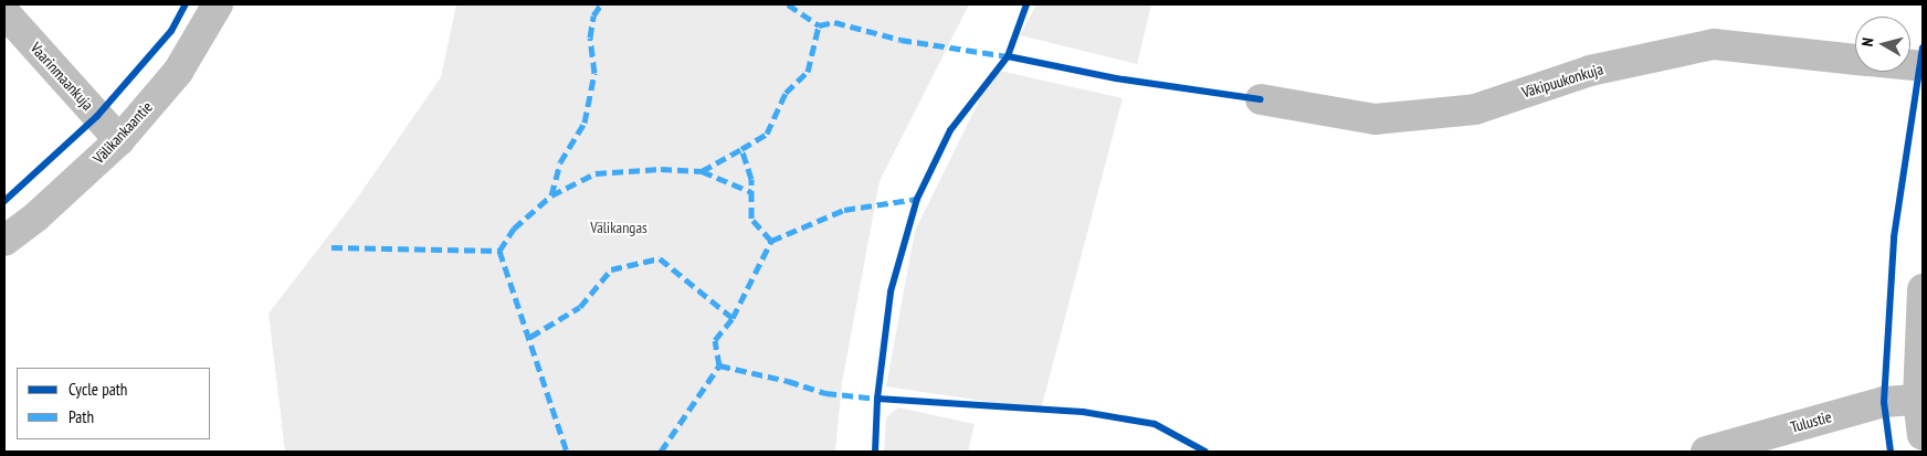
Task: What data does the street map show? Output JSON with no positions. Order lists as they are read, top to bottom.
{
  "streets": {
    "street": [
      "Vaarinmaankuja",
      "Väkipuukonkuja",
      "Välikankaantie",
      "Tulustie"
    ]
  },
  "crossings": [
    ["Vaarinmaankuja", "Välikankaantie"]
  ],
  "parks": ["Välikangas"],
  "legend": ["Cycle path", "Path"],
  "north": "left"
}
